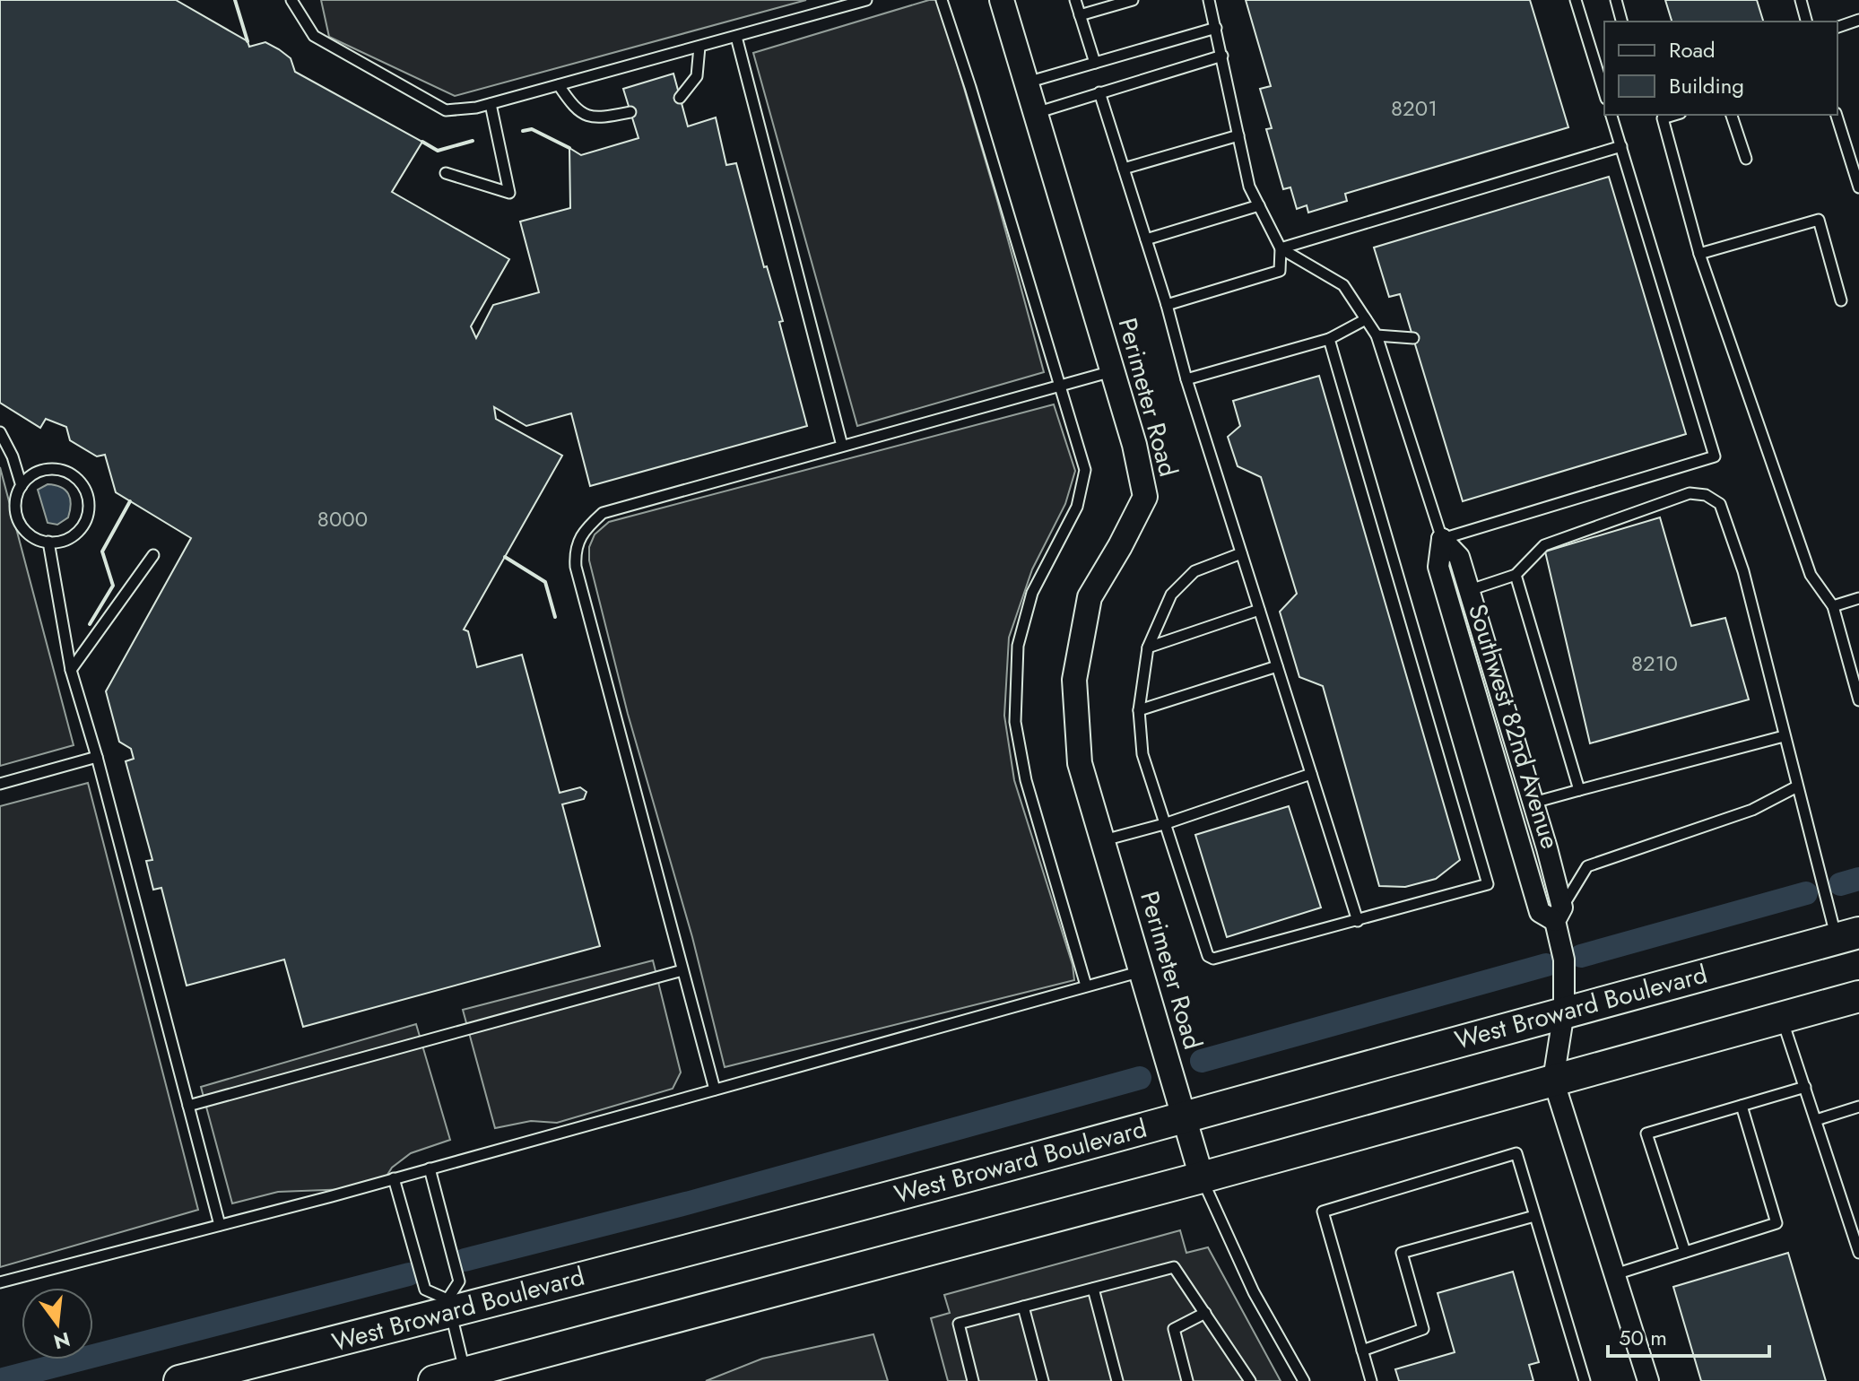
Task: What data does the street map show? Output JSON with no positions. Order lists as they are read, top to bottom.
{
  "streets": {
    "main road": ["West Broward Boulevard"],
    "street": ["Perimeter Road", "Southwest 82nd Avenue"]
  },
  "crossings": [
    ["Perimeter Road", "West Broward Boulevard"],
    ["Southwest 82nd Avenue", "West Broward Boulevard"]
  ],
  "house_numbers": ["8201", "8000", "8210"],
  "legend": ["Road", "Building"],
  "scale_bar": "50 m",
  "north": "bottom"
}
